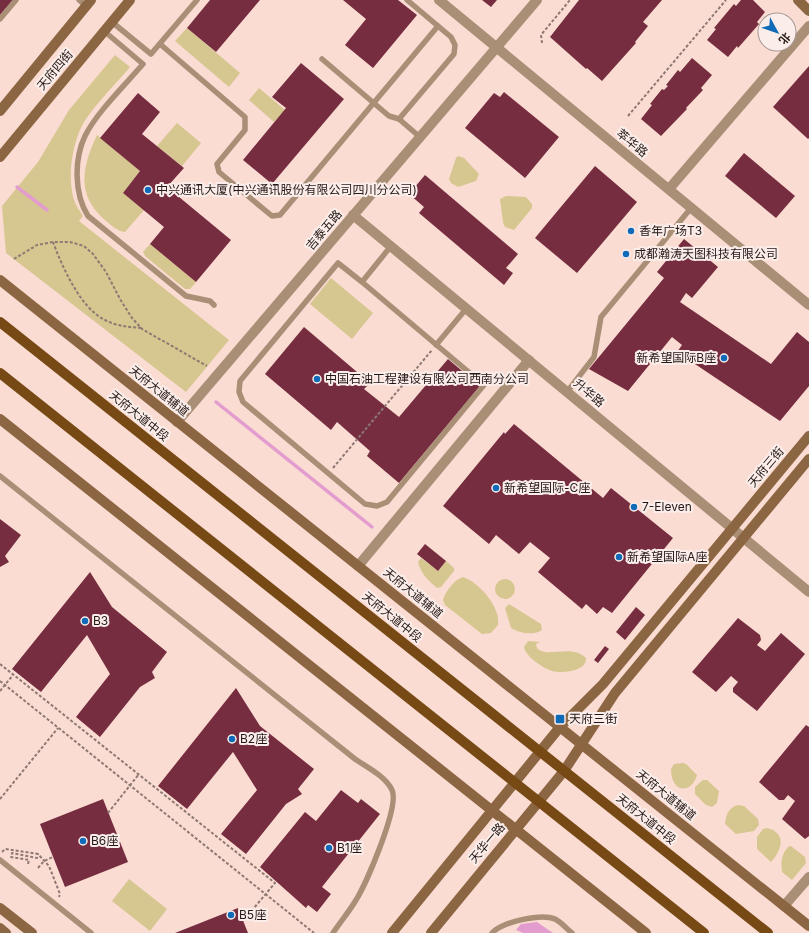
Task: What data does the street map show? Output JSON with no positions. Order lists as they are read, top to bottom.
{
  "streets": {
    "main road": ["天府大道中段"],
    "street": [
      "天府四街",
      "萃华路",
      "吉泰五路",
      "天府大道辅道",
      "升华路",
      "天府三街",
      "天华一路"
    ]
  },
  "crossings": [
    ["萃华路", "吉泰五路"],
    ["吉泰五路", "天府大道辅道"],
    ["吉泰五路", "升华路"],
    ["天府大道辅道", "天府三街"],
    ["升华路", "天府三街"],
    ["天府大道中段", "天府三街"],
    ["天府大道中段", "天华一路"]
  ],
  "places": {
    "other": [
      "中兴通讯大厦(中兴通讯股份有限公司四川分公司)",
      "香年广场T3",
      "成都瀚涛天图科技有限公司",
      "新希望国际B座",
      "中国石油工程建设有限公司西南分公司",
      "新希望国际-C座",
      "7-Eleven",
      "新希望国际A座",
      "B3",
      "B2座",
      "B6座",
      "B1座",
      "B5座"
    ],
    "transit": ["天府三街"]
  },
  "north": "bottom right"
}
